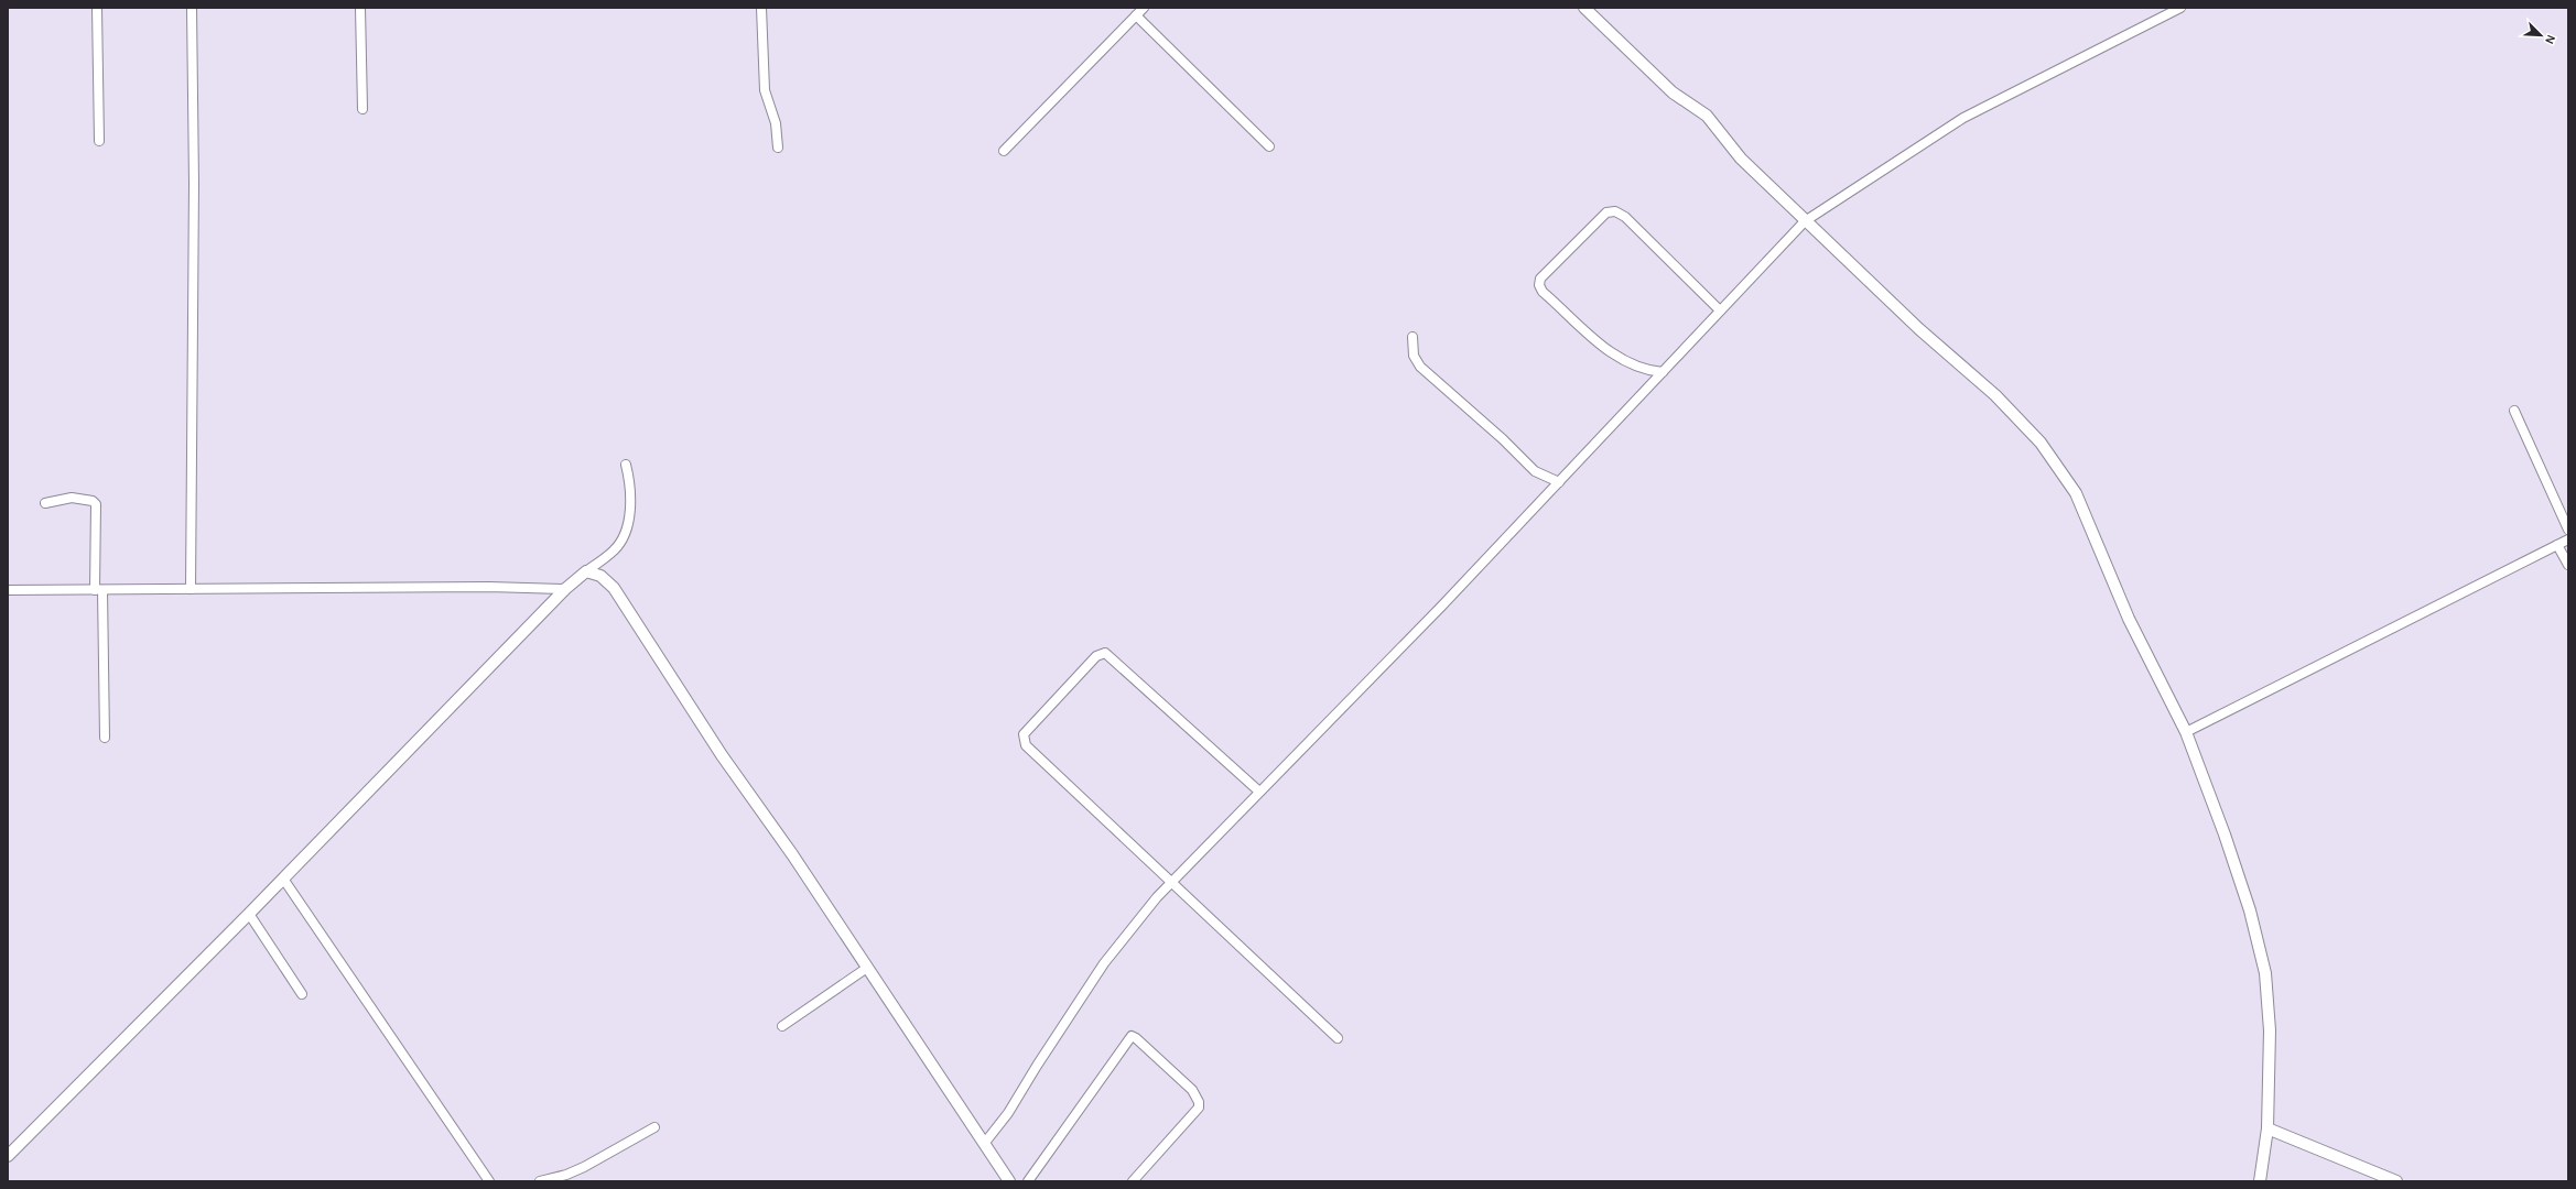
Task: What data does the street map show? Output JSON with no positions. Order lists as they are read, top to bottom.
{
  "north": "bottom right"
}
